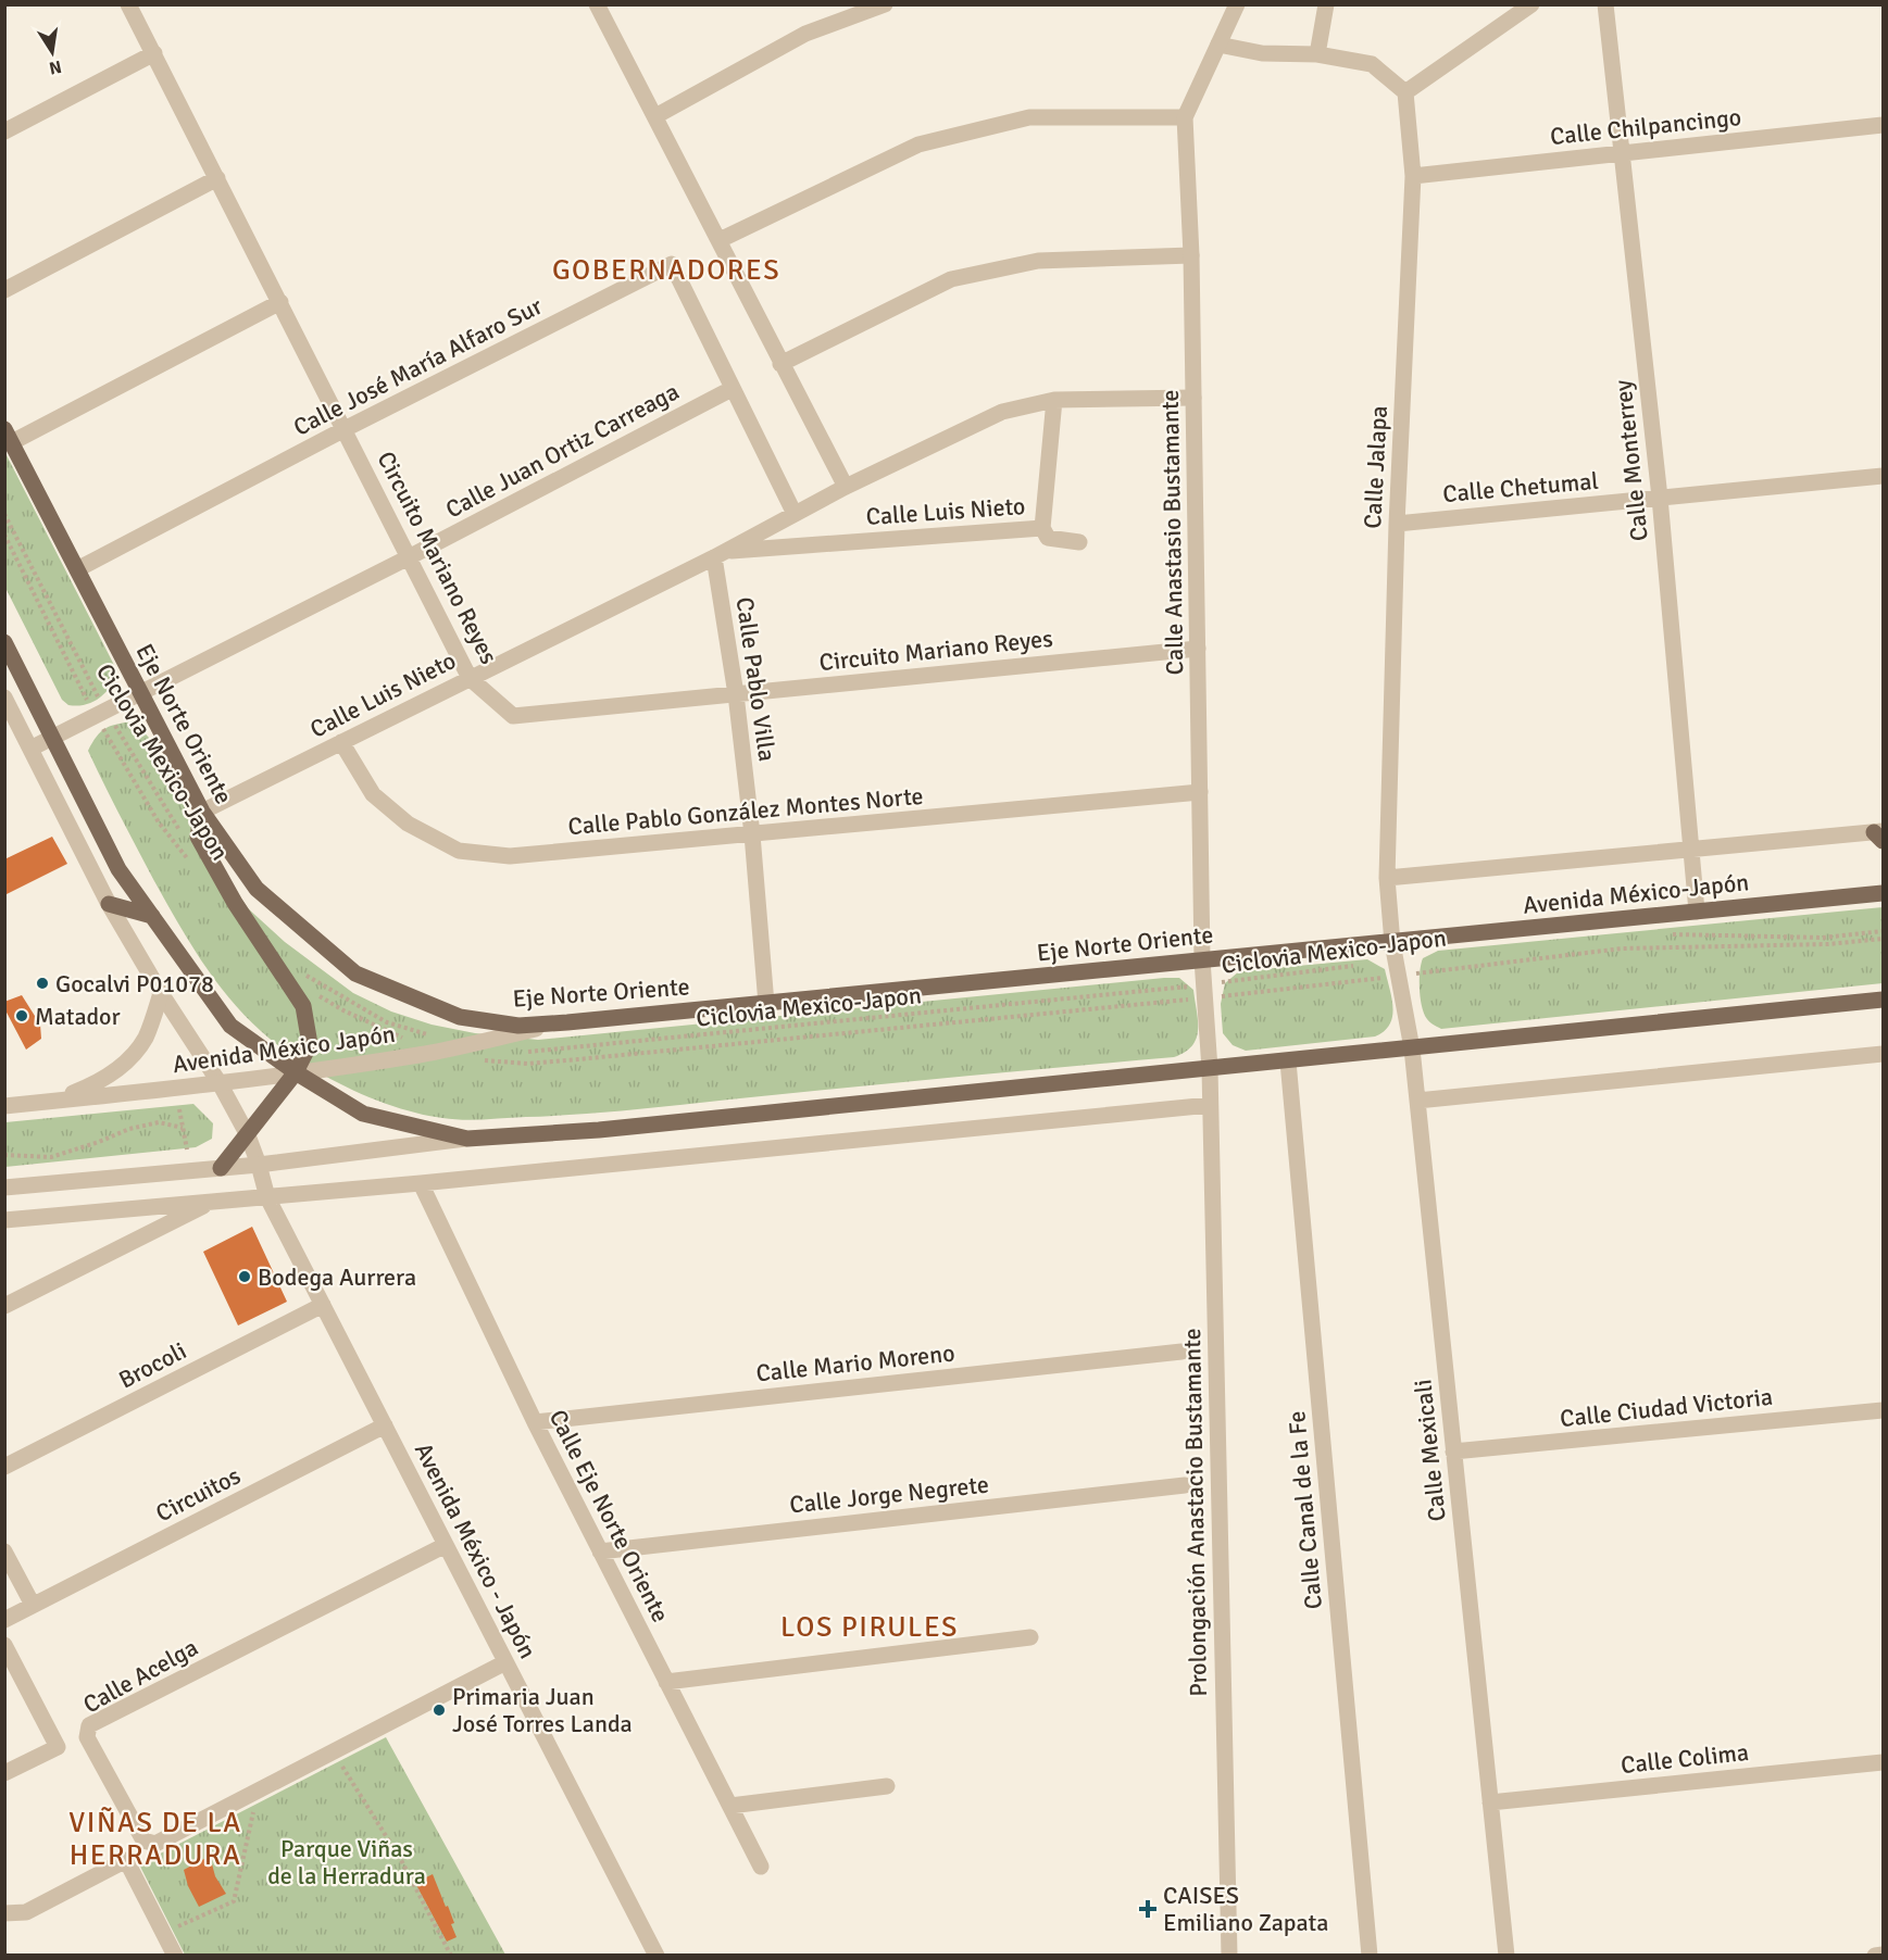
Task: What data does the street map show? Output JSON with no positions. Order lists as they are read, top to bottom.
{
  "streets": {
    "main road": ["Eje Norte Oriente", "Avenida México-Japón"],
    "street": [
      "Calle Chilpancingo",
      "Calle José María Alfaro Sur",
      "Calle Juan Ortiz Carreaga",
      "Calle Monterrey",
      "Calle Jalapa",
      "Calle Chetumal",
      "Calle Luis Nieto",
      "Calle Anastasio Bustamante",
      "Circuito Mariano Reyes",
      "Calle Pablo Villa",
      "Calle Pablo González Montes Norte",
      "Avenida México Japón",
      "Calle Mario Moreno",
      "Brocoli",
      "Calle Ciudad Victoria",
      "Calle Mexicali",
      "Circuitos",
      "Calle Jorge Negrete",
      "Calle Canal de la Fe",
      "Prolongación Anastacio Bustamante",
      "Calle Eje Norte Oriente",
      "Avenida México - Japón",
      "Calle Acelga",
      "Calle Colima"
    ],
    "path": ["Ciclovia Mexico-Japon"]
  },
  "crossings": [
    ["Calle Chilpancingo", "Calle Monterrey"],
    ["Calle Chilpancingo", "Calle Jalapa"],
    ["Calle José María Alfaro Sur", "Calle Juan Ortiz Carreaga"],
    ["Calle José María Alfaro Sur", "Calle Luis Nieto"],
    ["Calle José María Alfaro Sur", "Circuito Mariano Reyes"],
    ["Calle José María Alfaro Sur", "Eje Norte Oriente"],
    ["Calle Juan Ortiz Carreaga", "Circuito Mariano Reyes"],
    ["Calle Juan Ortiz Carreaga", "Eje Norte Oriente"],
    ["Calle Juan Ortiz Carreaga", "Ciclovia Mexico-Japon"],
    ["Calle Juan Ortiz Carreaga", "Avenida México - Japón"],
    ["Calle Monterrey", "Calle Chetumal"],
    ["Calle Monterrey", "Avenida México-Japón"],
    ["Calle Jalapa", "Calle Chetumal"],
    ["Calle Jalapa", "Eje Norte Oriente"],
    ["Calle Jalapa", "Avenida México-Japón"],
    ["Calle Jalapa", "Calle Mexicali"],
    ["Calle Luis Nieto", "Calle Anastasio Bustamante"],
    ["Calle Luis Nieto", "Circuito Mariano Reyes"],
    ["Calle Luis Nieto", "Calle Pablo Villa"],
    ["Calle Luis Nieto", "Eje Norte Oriente"],
    ["Calle Luis Nieto", "Calle Pablo González Montes Norte"],
    ["Calle Anastasio Bustamante", "Circuito Mariano Reyes"],
    ["Calle Anastasio Bustamante", "Eje Norte Oriente"],
    ["Calle Anastasio Bustamante", "Ciclovia Mexico-Japon"],
    ["Calle Anastasio Bustamante", "Calle Pablo González Montes Norte"],
    ["Calle Anastasio Bustamante", "Prolongación Anastacio Bustamante"],
    ["Circuito Mariano Reyes", "Calle Pablo Villa"],
    ["Calle Pablo Villa", "Eje Norte Oriente"],
    ["Calle Pablo Villa", "Calle Pablo González Montes Norte"],
    ["Eje Norte Oriente", "Avenida México-Japón"],
    ["Eje Norte Oriente", "Avenida México Japón"],
    ["Eje Norte Oriente", "Calle Mexicali"],
    ["Avenida México-Japón", "Calle Mexicali"],
    ["Avenida México Japón", "Avenida México - Japón"],
    ["Calle Mario Moreno", "Calle Eje Norte Oriente"],
    ["Brocoli", "Avenida México - Japón"],
    ["Calle Ciudad Victoria", "Calle Mexicali"],
    ["Calle Mexicali", "Calle Colima"],
    ["Circuitos", "Avenida México - Japón"],
    ["Calle Jorge Negrete", "Calle Eje Norte Oriente"],
    ["Avenida México - Japón", "Calle Acelga"]
  ],
  "districts": ["GOBERNADORES", "LOS PIRULES", "VIÑAS DE LA HERRADURA"],
  "parks": ["Parque Viñas de la Herradura"],
  "places": {
    "other": [
      "Gocalvi P01078",
      "Matador",
      "Bodega Aurrera",
      "Primaria Juan José Torres Landa"
    ],
    "health": ["CAISES Emiliano Zapata"]
  },
  "north": "bottom"
}
